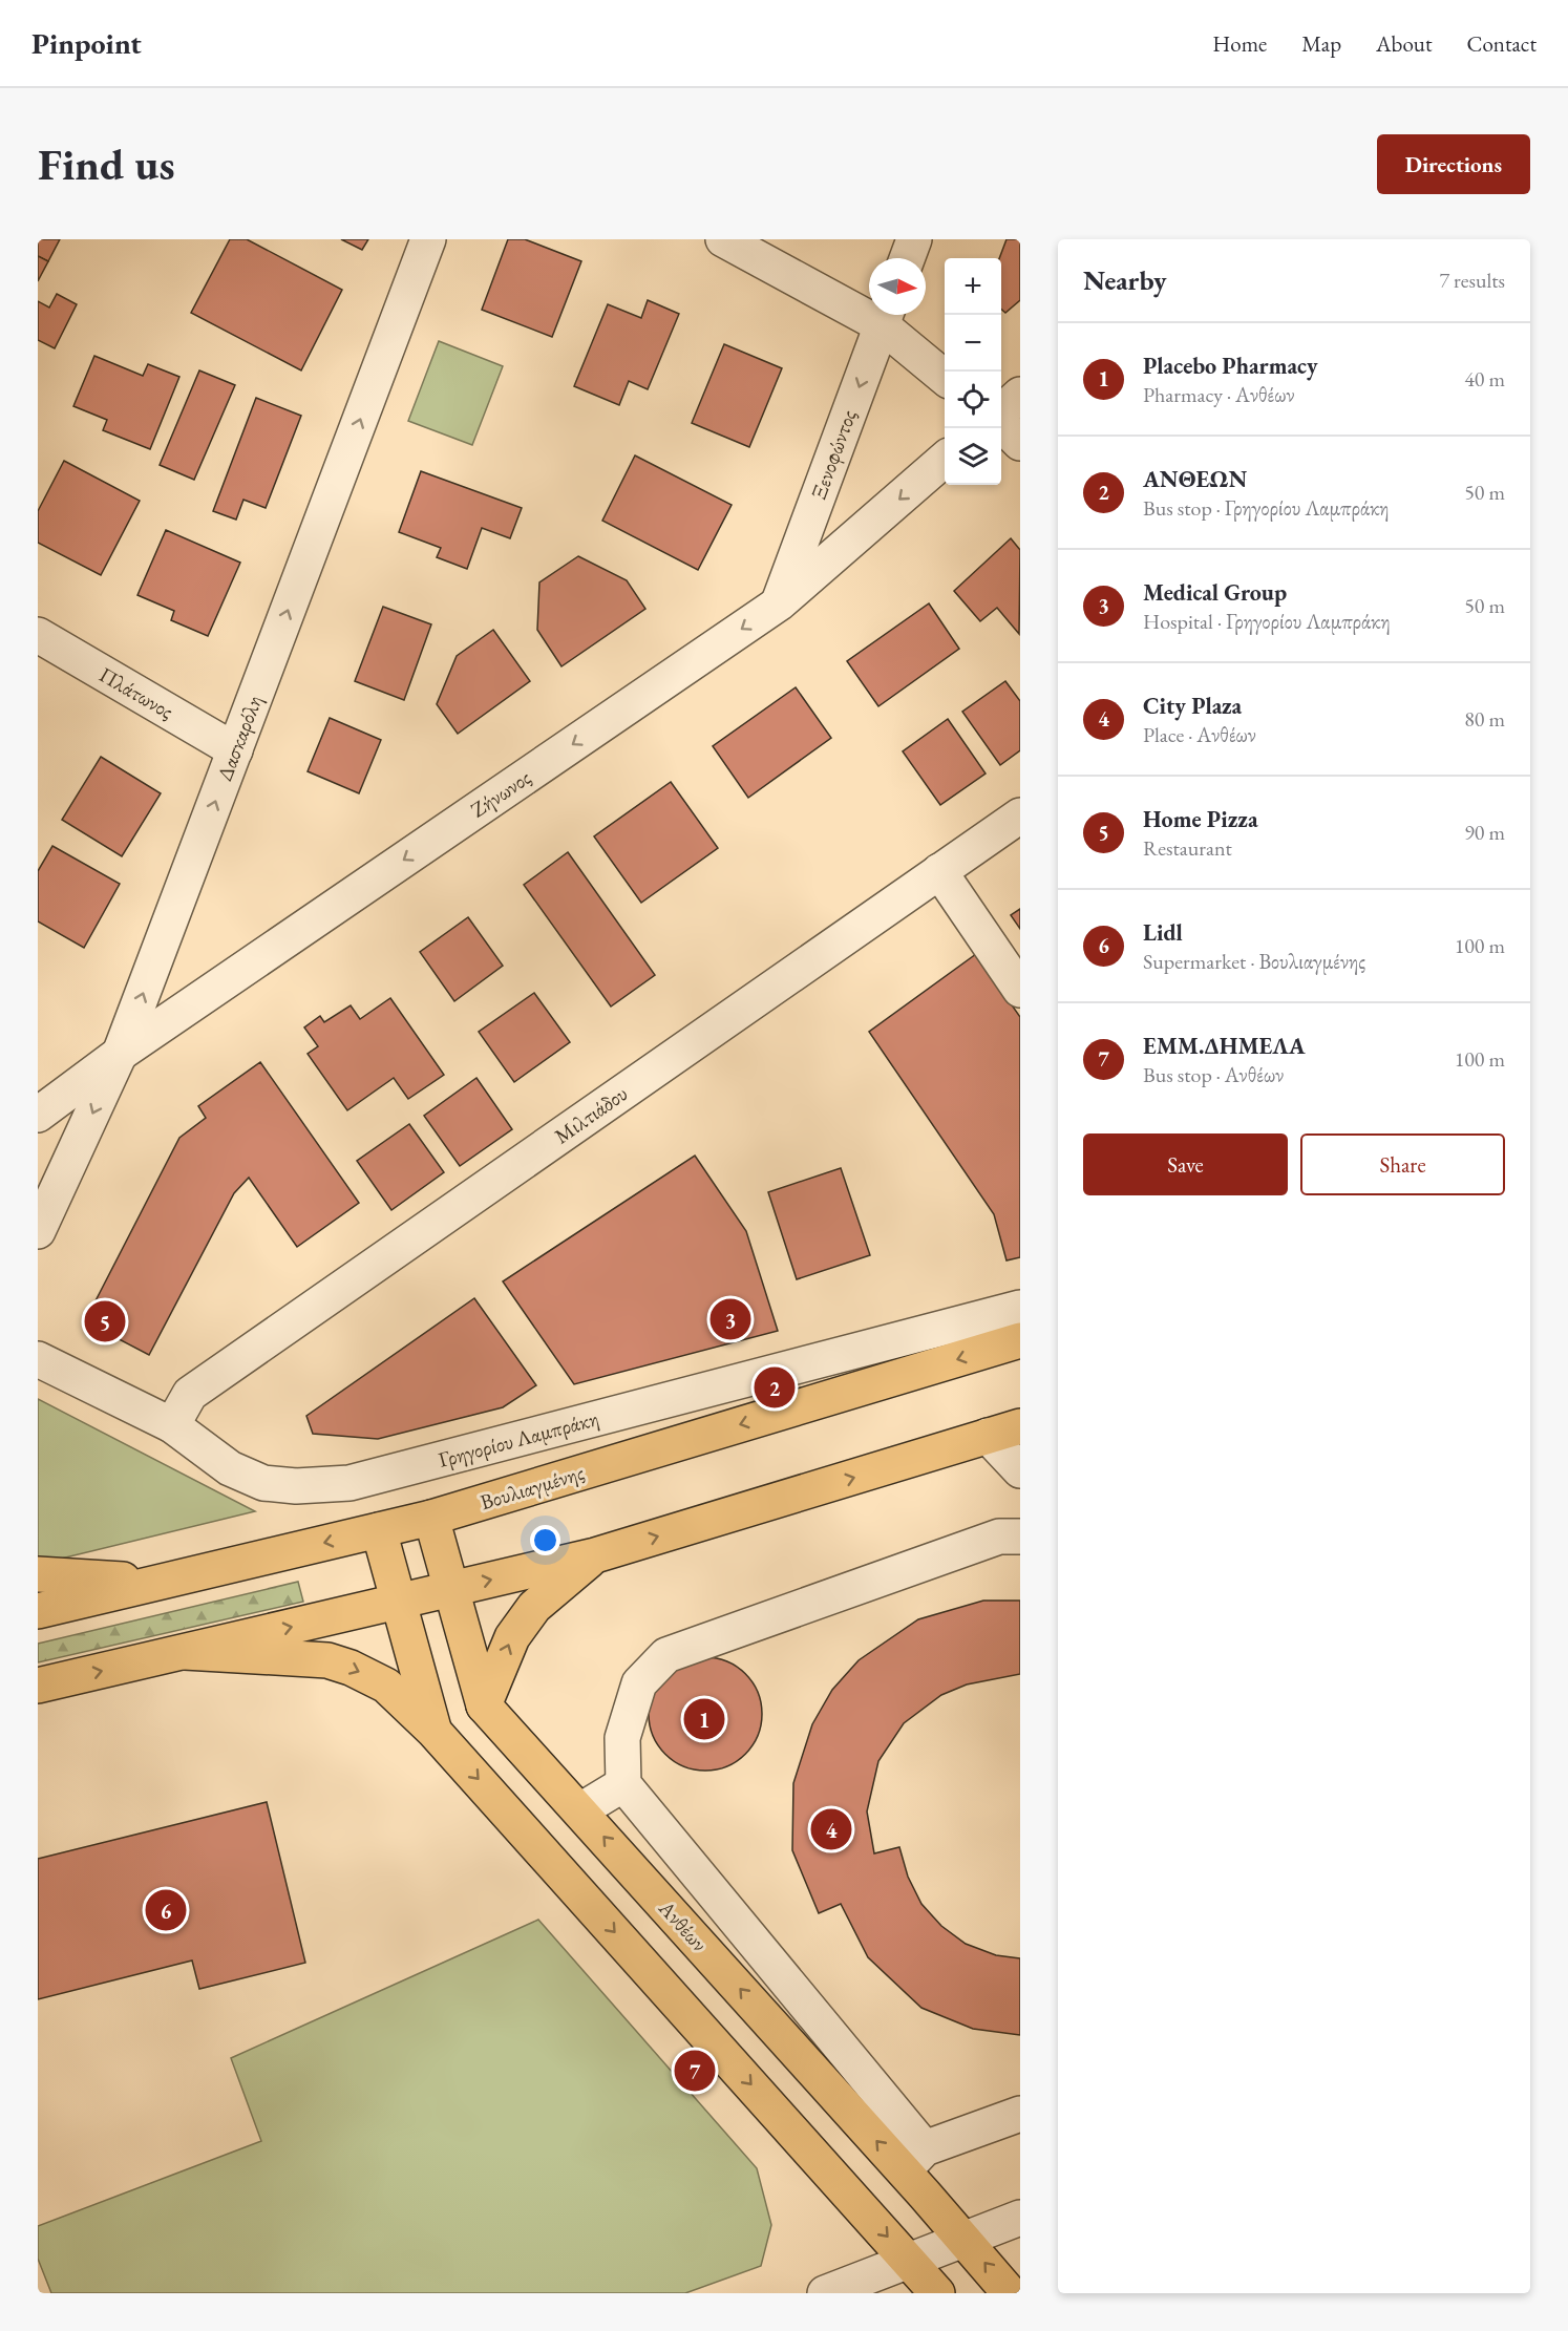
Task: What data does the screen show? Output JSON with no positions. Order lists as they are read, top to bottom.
{
  "streets": {
    "main road": ["Βουλιαγμένης", "Ανθέων"],
    "street": [
      "Ξενοφώντος",
      "Πλάτωνος",
      "Δασκαρόλη",
      "Ζήνωνος",
      "Μιλτιάδου",
      "Γρηγορίου Λαμπράκη"
    ]
  },
  "crossings": [
    ["Ξενοφώντος", "Ζήνωνος"],
    ["Πλάτωνος", "Δασκαρόλη"],
    ["Δασκαρόλη", "Ζήνωνος"],
    ["Μιλτιάδου", "Γρηγορίου Λαμπράκη"],
    ["Βουλιαγμένης", "Ανθέων"]
  ],
  "one_way": ["Ξενοφώντος", "Ζήνωνος"],
  "north": "right",
  "page": {
    "header": "Pinpoint",
    "nav": [
      "Home",
      "Map",
      "About",
      "Contact"
    ],
    "buttons": [
      "Directions",
      ["Save", "Share"]
    ],
    "title": "Find us",
    "heading": ["Nearby", "7 results"],
    "map_buttons": ["+", "−"],
    "list": [
      {
        "mark": "1",
        "name": "Placebo Pharmacy",
        "note": "Pharmacy · Ανθέων",
        "value": "40 m"
      },
      {
        "mark": "2",
        "name": "ΑΝΘΕΩΝ",
        "note": "Bus stop · Γρηγορίου Λαμπράκη",
        "value": "50 m"
      },
      {
        "mark": "3",
        "name": "Medical Group",
        "note": "Hospital · Γρηγορίου Λαμπράκη",
        "value": "50 m"
      },
      {
        "mark": "4",
        "name": "City Plaza",
        "note": "Place · Ανθέων",
        "value": "80 m"
      },
      {
        "mark": "5",
        "name": "Home Pizza",
        "note": "Restaurant",
        "value": "90 m"
      },
      {
        "mark": "6",
        "name": "Lidl",
        "note": "Supermarket · Βουλιαγμένης",
        "value": "100 m"
      },
      {
        "mark": "7",
        "name": "ΕΜΜ.ΔΗΜΕΛΑ",
        "note": "Bus stop · Ανθέων",
        "value": "100 m"
      }
    ],
    "pins": [
      "3",
      "5",
      "2",
      "1",
      "4",
      "6",
      "7"
    ]
  }
}
